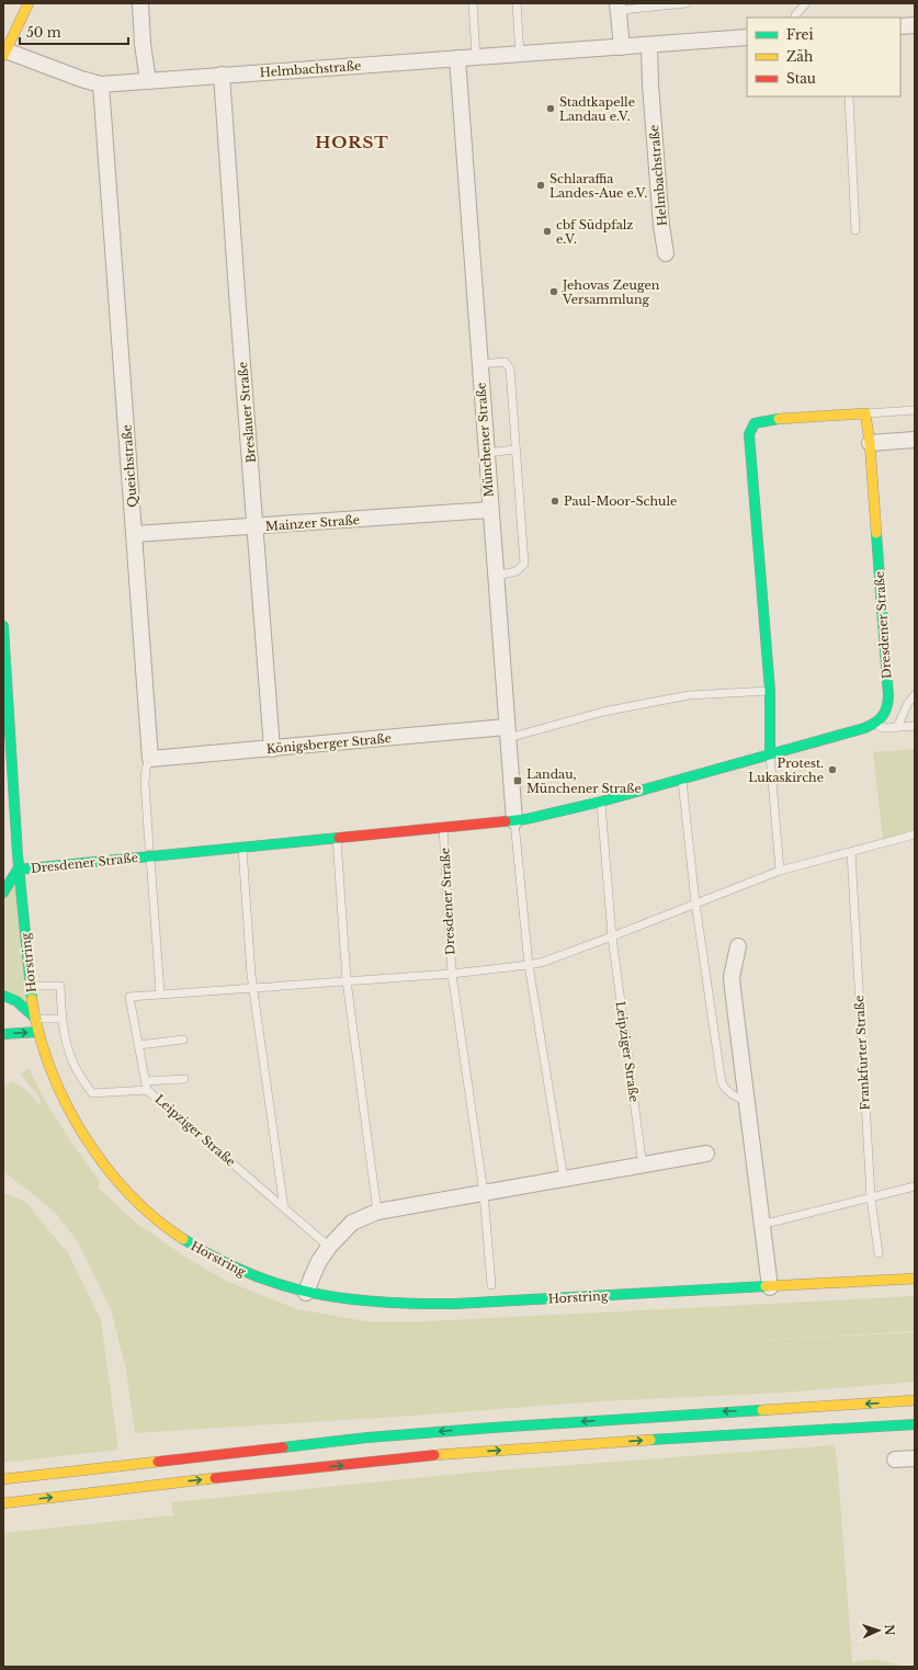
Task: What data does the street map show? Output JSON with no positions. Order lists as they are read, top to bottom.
{
  "streets": {
    "main road": ["Dresdener Straße", "Horstring"],
    "street": [
      "Helmbachstraße",
      "Breslauer Straße",
      "Münchener Straße",
      "Queichstraße",
      "Mainzer Straße",
      "Königsberger Straße"
    ],
    "lane": ["Leipziger Straße", "Frankfurter Straße"]
  },
  "crossings": [
    ["Helmbachstraße", "Breslauer Straße"],
    ["Helmbachstraße", "Münchener Straße"],
    ["Helmbachstraße", "Queichstraße"],
    ["Breslauer Straße", "Mainzer Straße"],
    ["Breslauer Straße", "Königsberger Straße"],
    ["Münchener Straße", "Mainzer Straße"],
    ["Münchener Straße", "Dresdener Straße"],
    ["Münchener Straße", "Königsberger Straße"],
    ["Queichstraße", "Mainzer Straße"],
    ["Queichstraße", "Dresdener Straße"],
    ["Queichstraße", "Königsberger Straße"],
    ["Dresdener Straße", "Horstring"]
  ],
  "districts": ["HORST"],
  "places": {
    "other": [
      "Stadtkapelle Landau e.V.",
      "Schlaraffia Landes-Aue e.V.",
      "cbf Südpfalz e.V.",
      "Jehovas Zeugen Versammlung",
      "Paul-Moor-Schule",
      "Protest. Lukaskirche"
    ],
    "transit": ["Landau, Münchener Straße"]
  },
  "legend": ["Frei", "Zäh", "Stau"],
  "scale_bar": "50 m",
  "north": "right"
}
